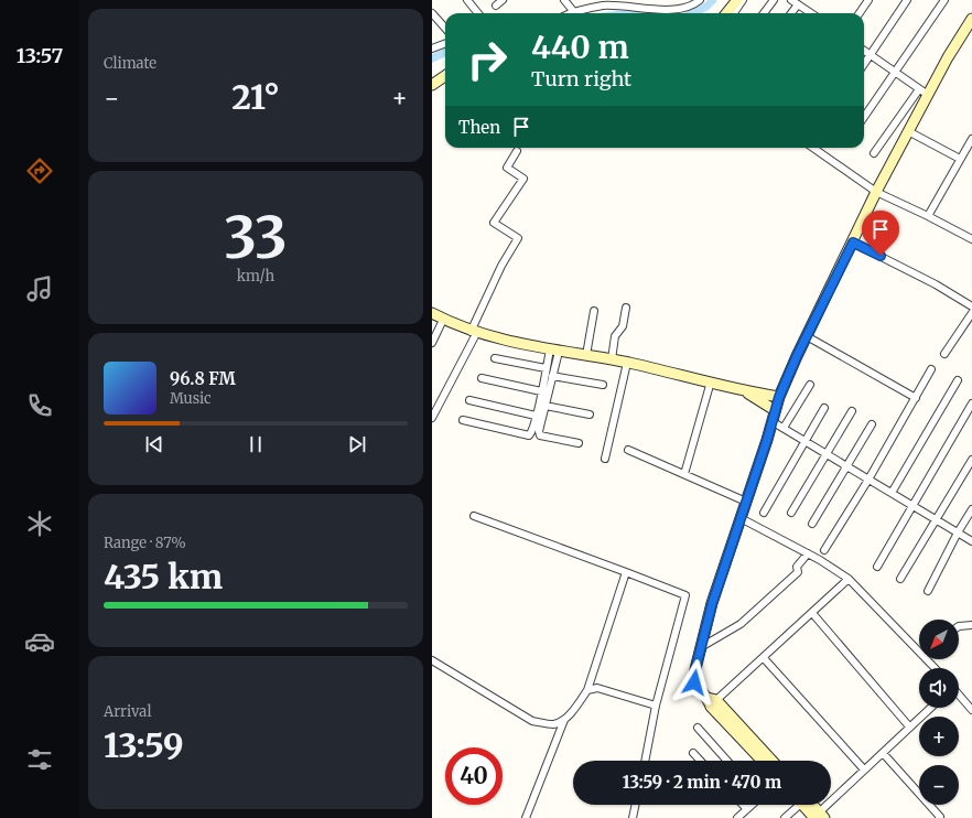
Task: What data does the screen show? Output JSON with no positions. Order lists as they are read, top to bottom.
{
  "north": "bottom left",
  "page": {
    "tabs": "13:57",
    "tile": [
      "Climate",
      ["33", "km/h"],
      ["Range · 87%", "435 km"],
      ["Arrival", "13:59"]
    ],
    "turn": ["440 m", "Turn right"],
    "heat": ["−", "21°", "+"],
    "then": "Then",
    "song": ["96.8 FM", "Music"],
    "map_buttons": ["+", "−"],
    "limit": "40",
    "trip": "13:59 · 2 min · 470 m"
  }
}
